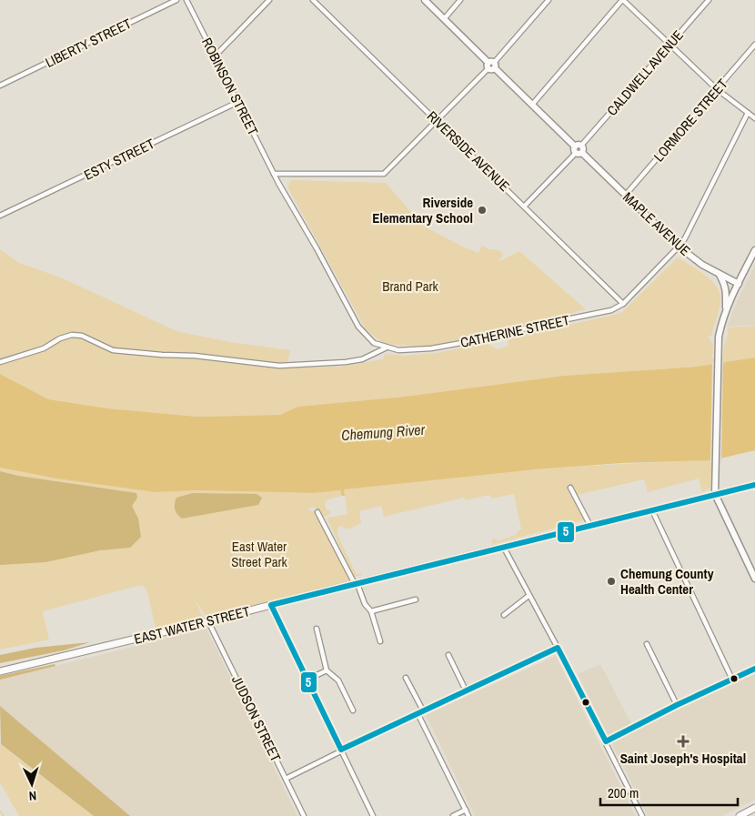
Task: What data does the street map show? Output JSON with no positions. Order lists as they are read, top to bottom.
{
  "streets": {
    "main road": ["MAPLE AVENUE", "EAST WATER STREET"],
    "street": [
      "LIBERTY STREET",
      "CALDWELL AVENUE",
      "ROBINSON STREET",
      "LORMORE STREET",
      "RIVERSIDE AVENUE",
      "ESTY STREET",
      "CATHERINE STREET",
      "JUDSON STREET"
    ]
  },
  "crossings": [
    ["CALDWELL AVENUE", "RIVERSIDE AVENUE"],
    ["CALDWELL AVENUE", "MAPLE AVENUE"],
    ["ROBINSON STREET", "ESTY STREET"],
    ["ROBINSON STREET", "CATHERINE STREET"],
    ["LORMORE STREET", "MAPLE AVENUE"],
    ["RIVERSIDE AVENUE", "CATHERINE STREET"],
    ["MAPLE AVENUE", "CATHERINE STREET"],
    ["EAST WATER STREET", "JUDSON STREET"]
  ],
  "water": ["Chemung River"],
  "parks": ["Brand Park", "East Water Street Park"],
  "places": {
    "other": ["Riverside Elementary School", "Chemung County Health Center"],
    "health": ["Saint Joseph's Hospital"]
  },
  "lines": ["transit line 5"],
  "scale_bar": "200 m",
  "north": "bottom"
}
